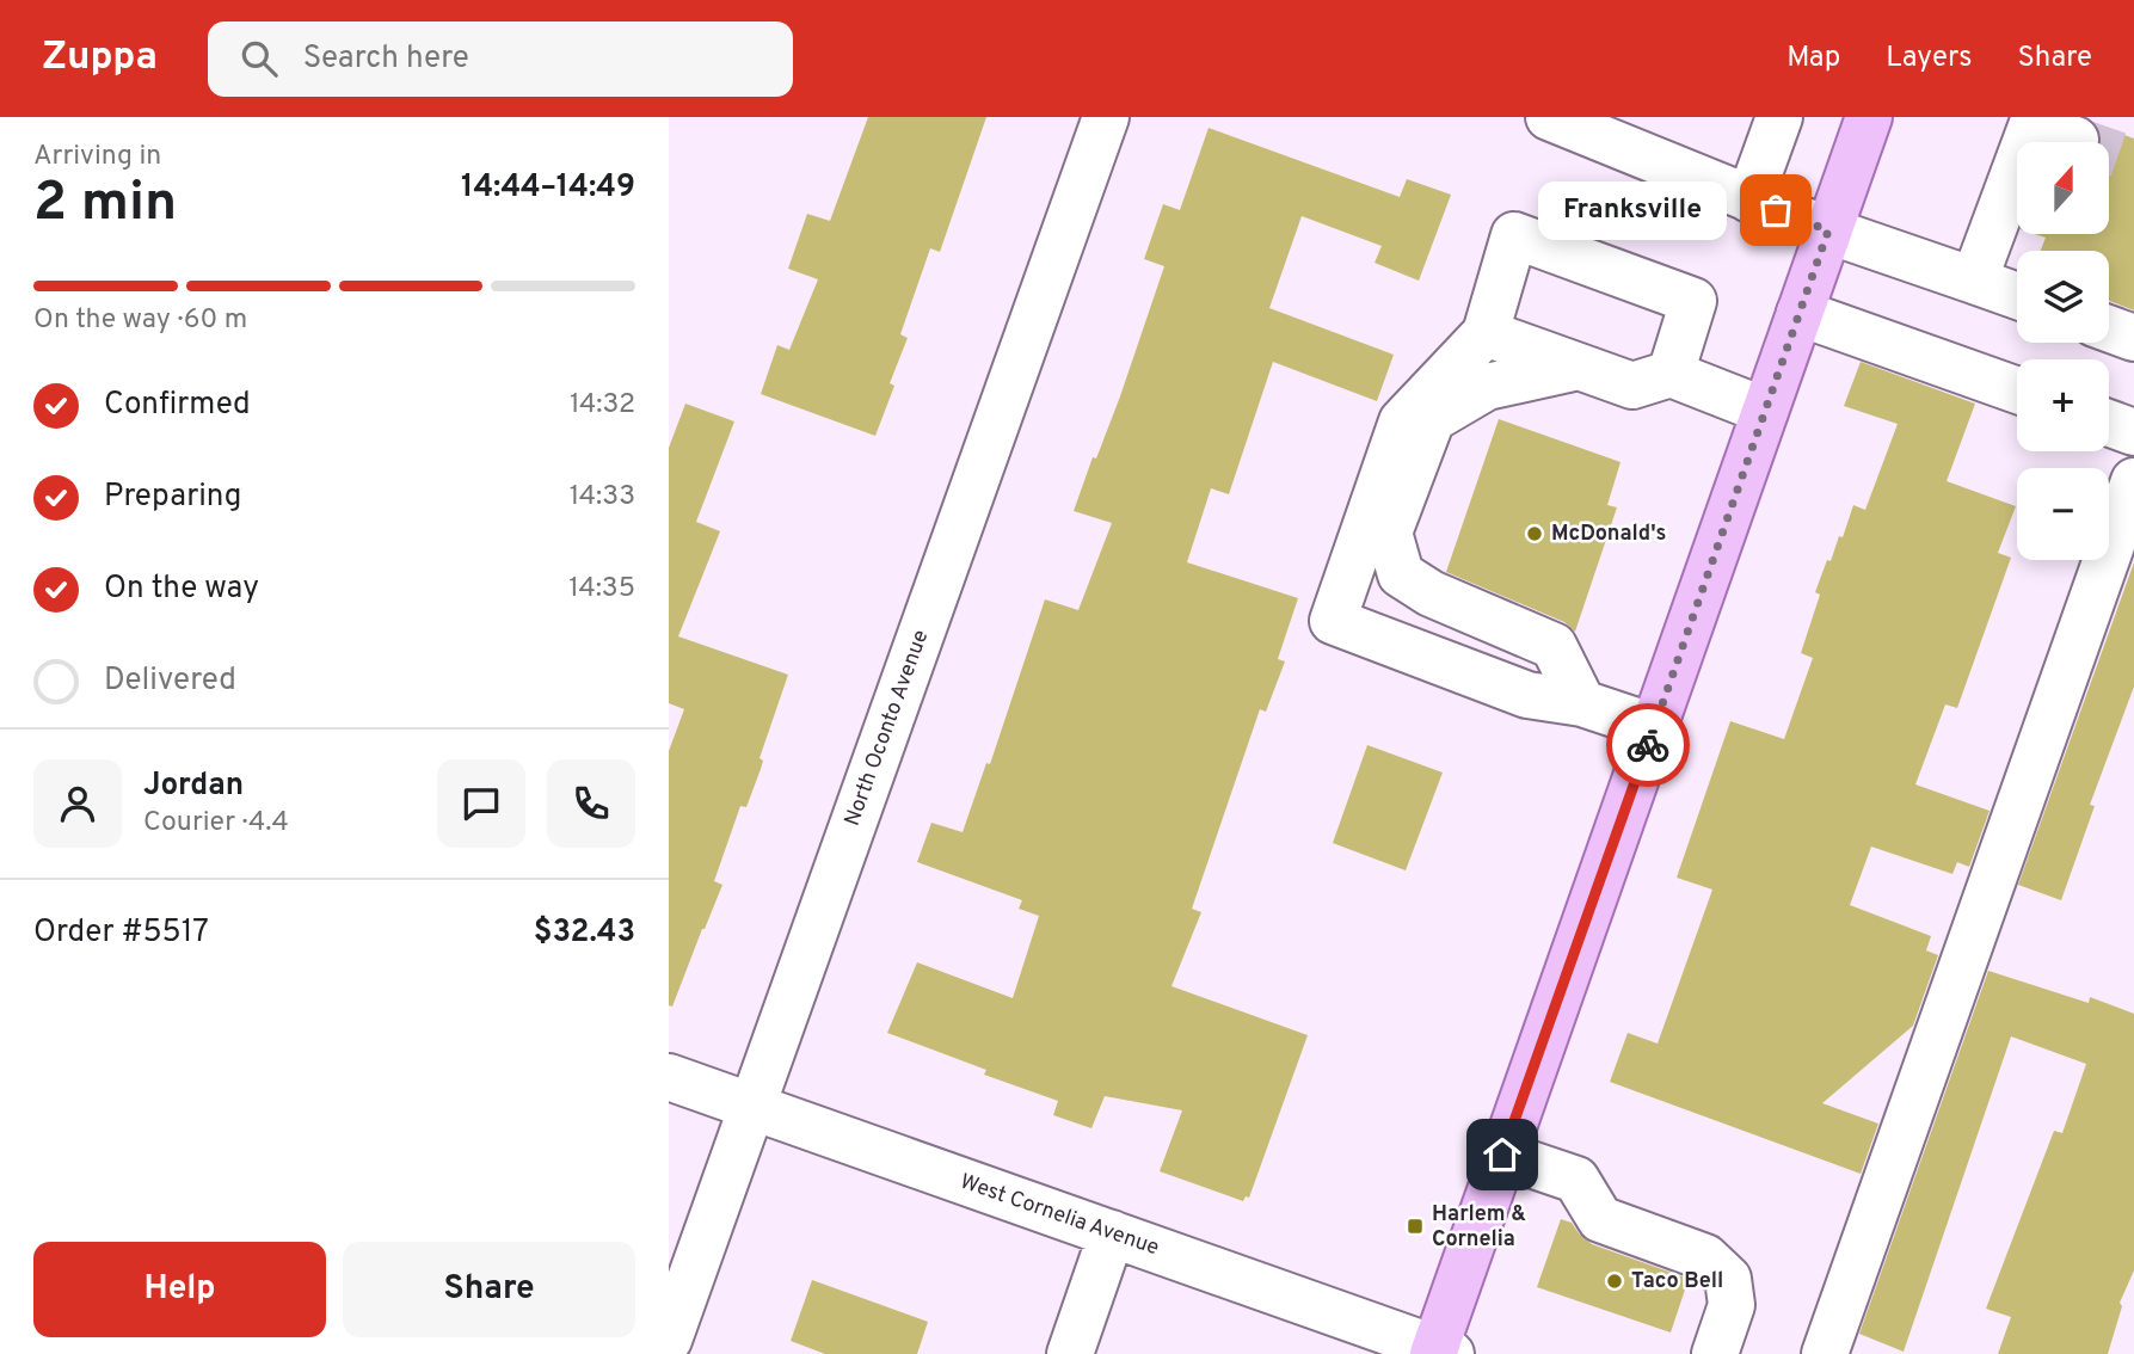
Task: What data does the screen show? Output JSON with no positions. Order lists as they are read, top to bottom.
{
  "streets": {
    "street": ["North Oconto Avenue", "West Cornelia Avenue"]
  },
  "crossings": [
    ["North Oconto Avenue", "West Cornelia Avenue"]
  ],
  "places": {
    "other": ["Franksville", "McDonald's", "Taco Bell"],
    "transit": ["Harlem & Cornelia"]
  },
  "north": "top",
  "page": {
    "header": "Zuppa",
    "search": "Search here",
    "nav": ["Map", "Layers", "Share"],
    "heading": ["2 min", "Arriving in", "14:44–14:49"],
    "panel": [
      "Jordan",
      "Courier · 4.4",
      "Order #5517",
      "$32.43"
    ],
    "map_buttons": ["+", "−"],
    "bubble": "Franksville",
    "bar": "On the way · 60 m",
    "list": [
      ["Confirmed", "14:32"],
      ["Preparing", "14:33"],
      ["On the way", "14:35"],
      "Delivered"
    ],
    "buttons": ["Help", "Share"]
  }
}
